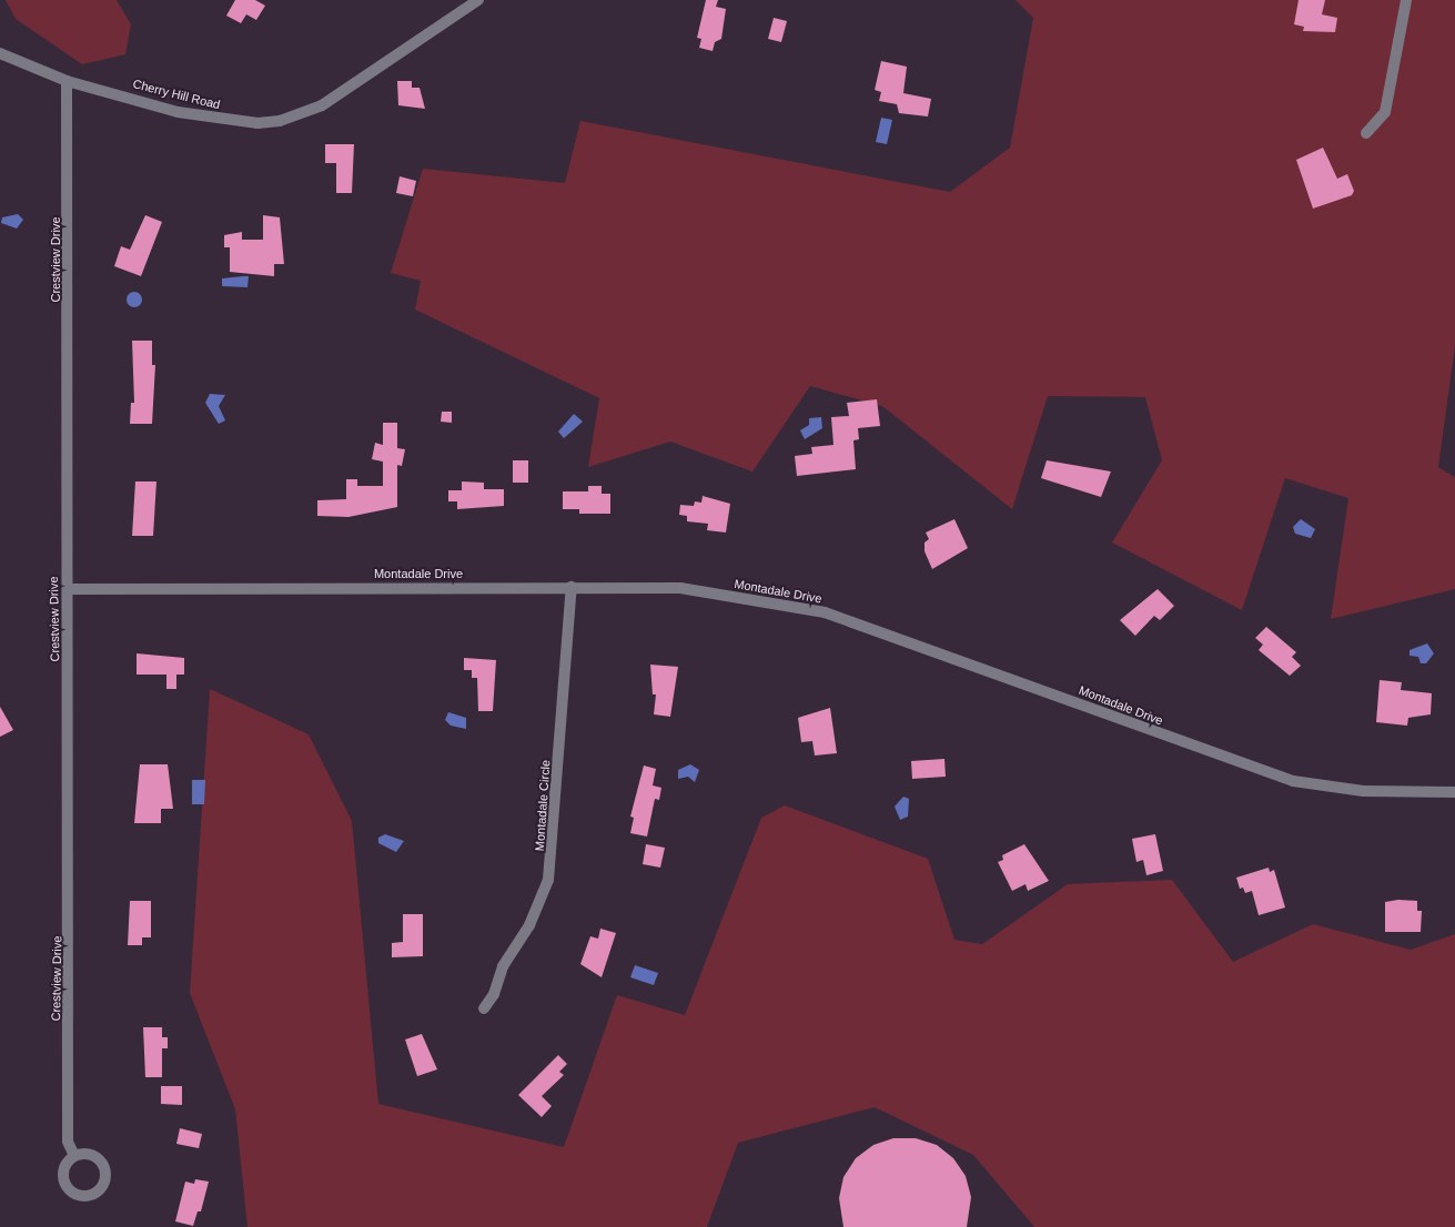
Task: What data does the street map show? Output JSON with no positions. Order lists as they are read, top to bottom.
{
  "streets": {
    "street": [
      "Cherry Hill Road",
      "Crestview Drive",
      "Montadale Drive",
      "Montadale Circle"
    ]
  },
  "crossings": [
    ["Cherry Hill Road", "Crestview Drive"],
    ["Crestview Drive", "Montadale Drive"],
    ["Montadale Drive", "Montadale Circle"]
  ]
}
